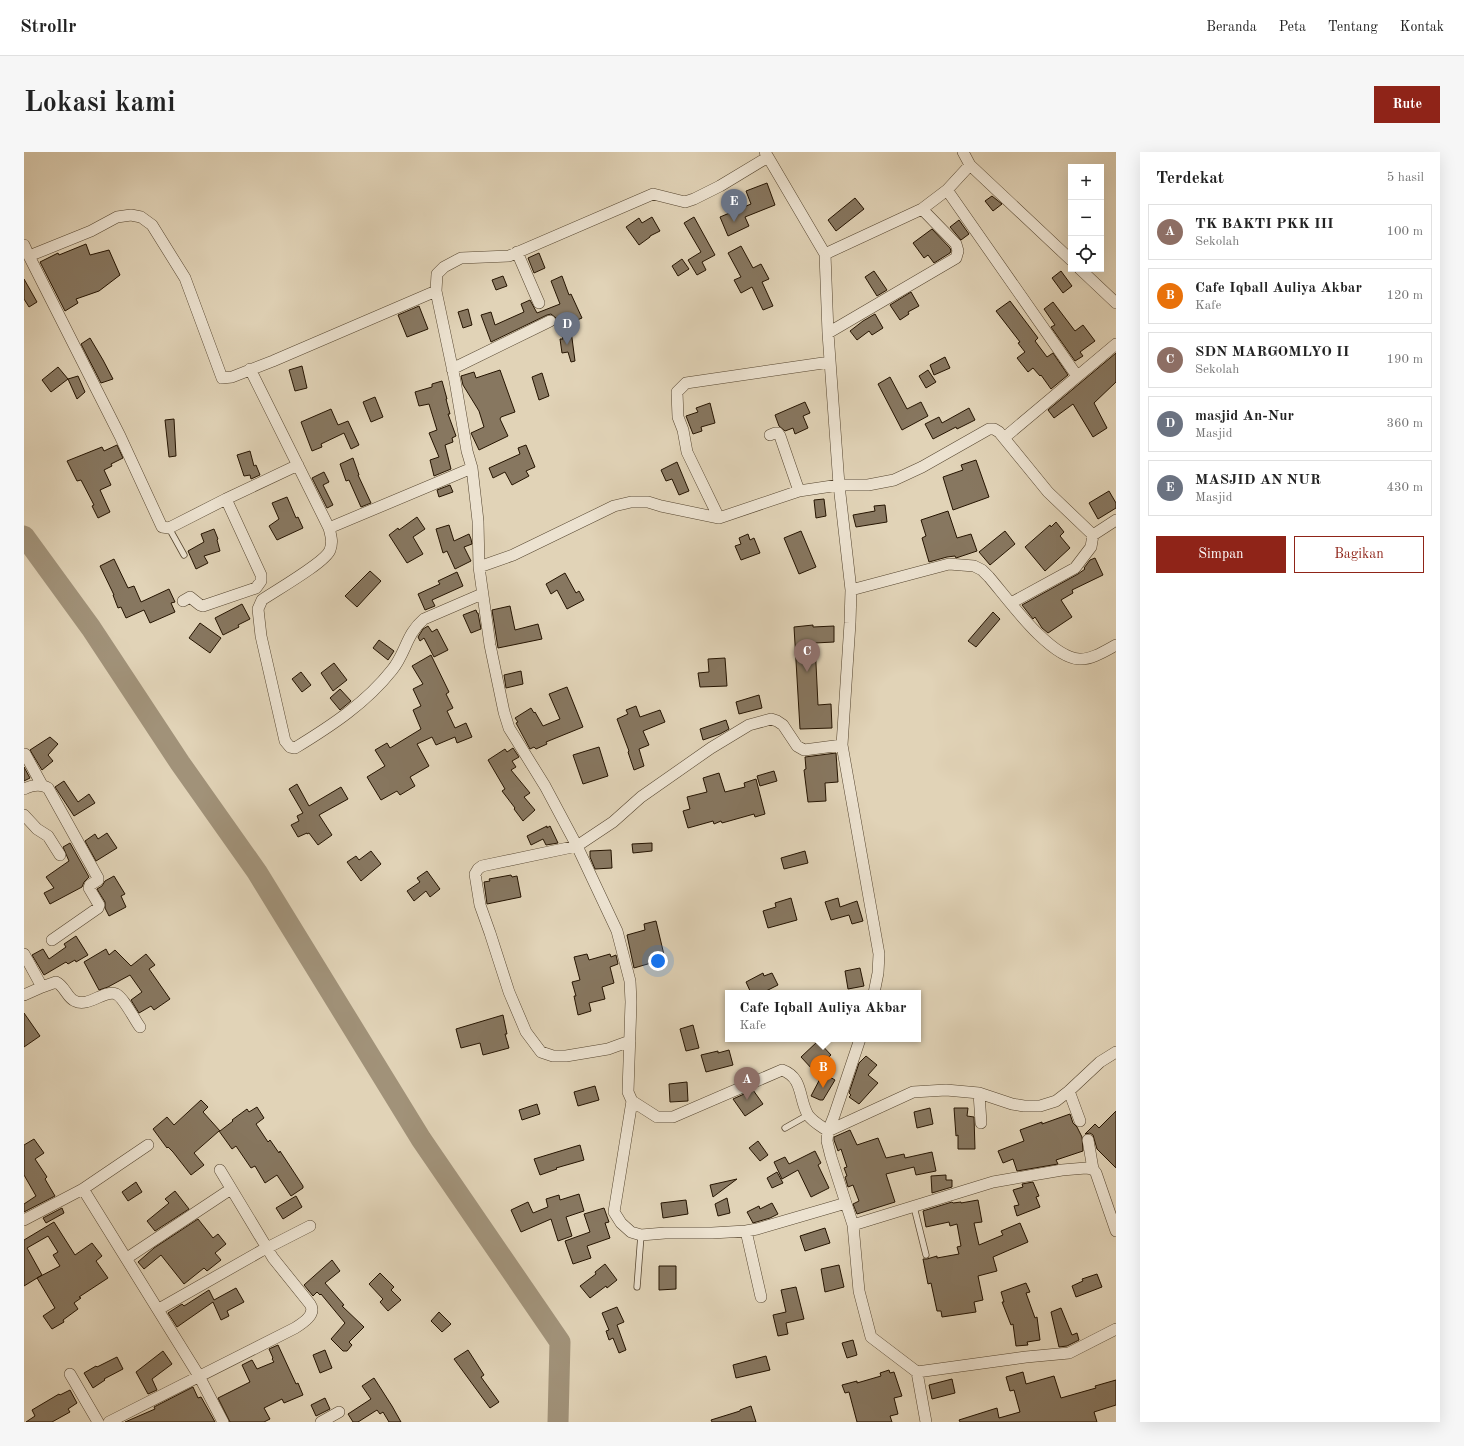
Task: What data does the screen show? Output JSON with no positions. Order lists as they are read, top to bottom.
{
  "page": {
    "header": "Strollr",
    "nav": [
      "Beranda",
      "Peta",
      "Tentang",
      "Kontak"
    ],
    "buttons": [
      "Rute",
      ["Simpan", "Bagikan"]
    ],
    "title": "Lokasi kami",
    "heading": ["Terdekat", "5 hasil"],
    "map_buttons": ["+", "−"],
    "pins": [
      "E",
      "D",
      "C",
      "B",
      "A"
    ],
    "list": [
      {
        "mark": "A",
        "name": "TK BAKTI PKK III",
        "note": "Sekolah",
        "value": "100 m"
      },
      {
        "mark": "B",
        "name": "Cafe Iqball Auliya Akbar",
        "note": "Kafe",
        "value": "120 m"
      },
      {
        "mark": "C",
        "name": "SDN MARGOMLYO II",
        "note": "Sekolah",
        "value": "190 m"
      },
      {
        "mark": "D",
        "name": "masjid An-Nur",
        "note": "Masjid",
        "value": "360 m"
      },
      {
        "mark": "E",
        "name": "MASJID AN NUR",
        "note": "Masjid",
        "value": "430 m"
      }
    ],
    "popup": ["Cafe Iqball Auliya Akbar", "Kafe"]
  }
}
